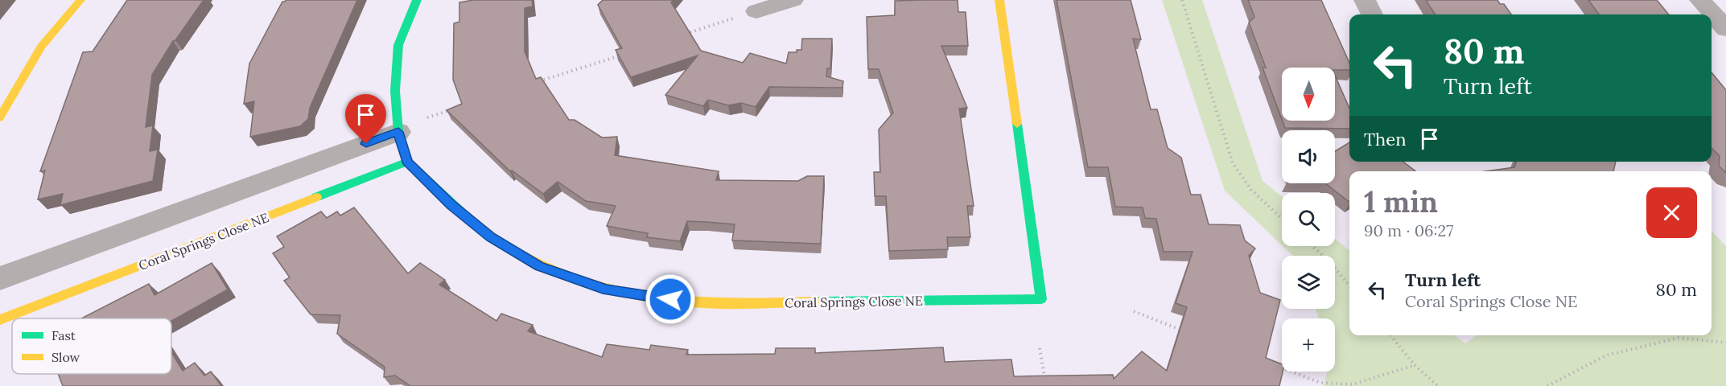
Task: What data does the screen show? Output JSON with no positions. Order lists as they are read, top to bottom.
{
  "streets": {
    "street": ["Coral Springs Close NE"]
  },
  "legend": ["Fast", "Slow"],
  "north": "bottom",
  "page": {
    "turn": ["80 m", "Turn left"],
    "map_buttons": "+",
    "then": "Then",
    "heading": ["1 min", "90 m · 06:27"],
    "list": [
      {
        "name": "Turn left",
        "note": "Coral Springs Close NE",
        "value": "80 m"
      }
    ]
  }
}
